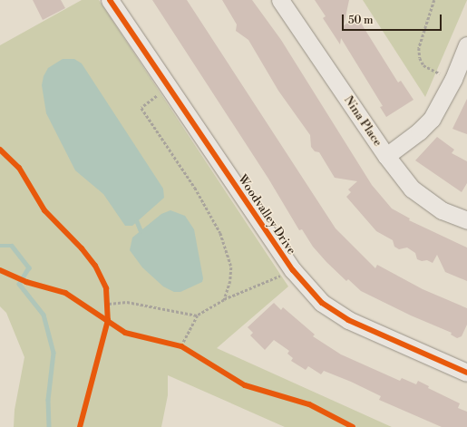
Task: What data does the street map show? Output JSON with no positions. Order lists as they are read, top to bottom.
{
  "streets": {
    "street": ["Nina Place", "Woodvalley Drive"]
  },
  "scale_bar": "50 m"
}
